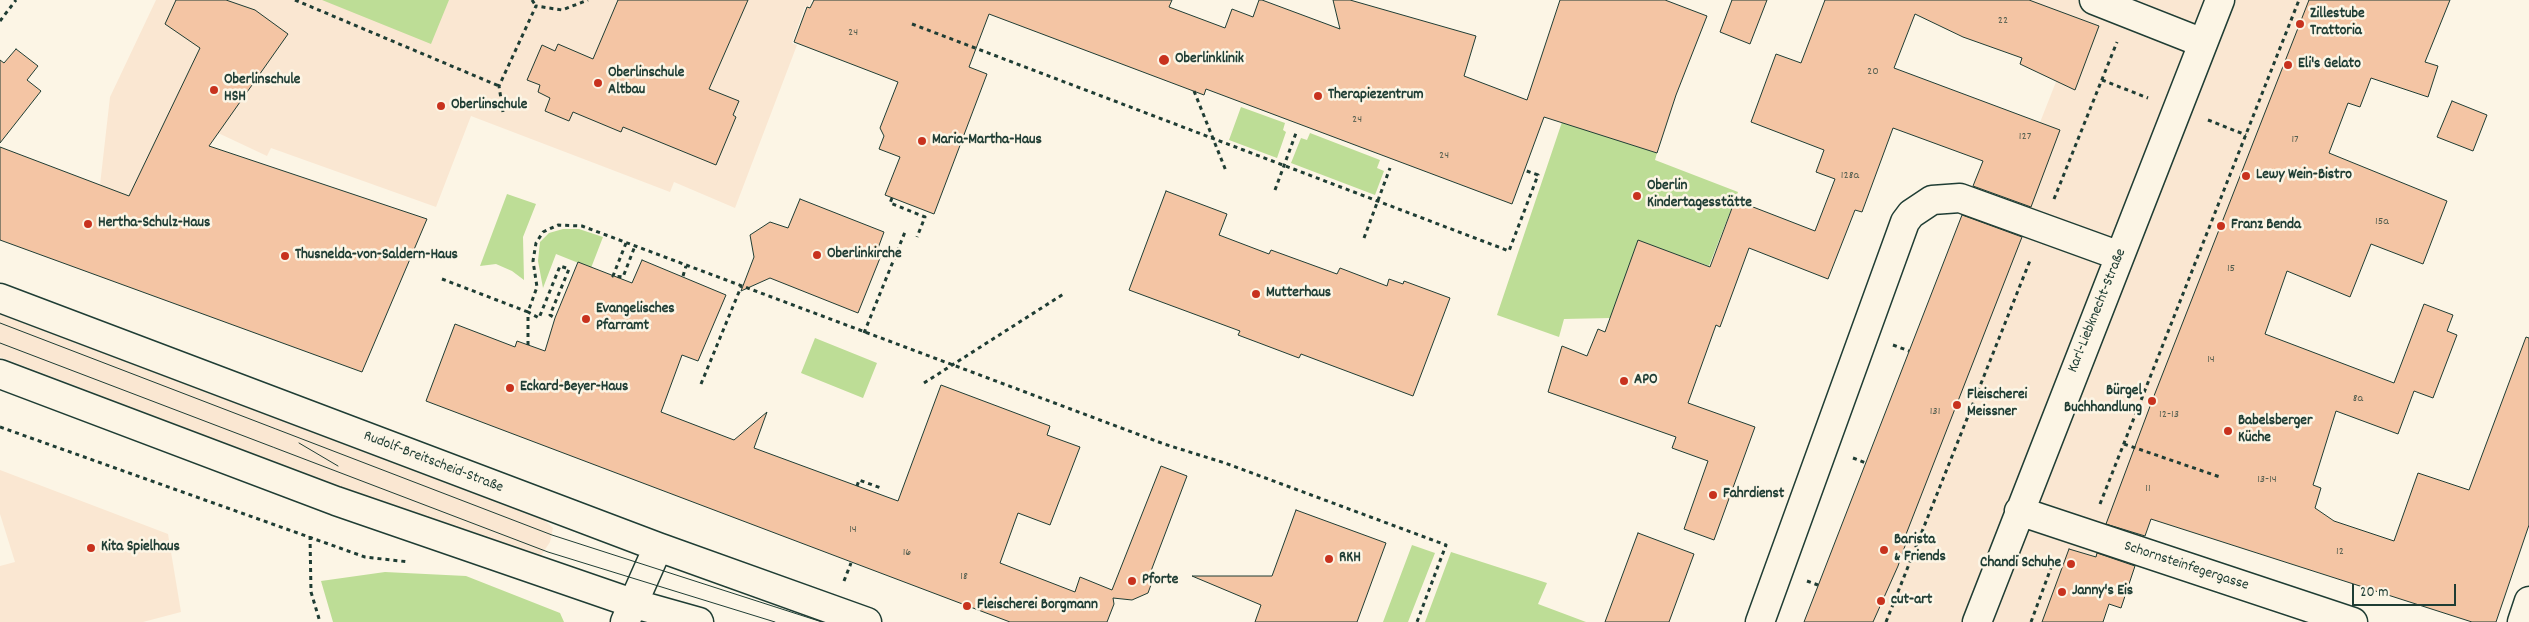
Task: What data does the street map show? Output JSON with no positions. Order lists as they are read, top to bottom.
{
  "streets": {
    "street": ["Karl-Liebknecht-Straße", "Rudolf-Breitscheid-Straße", "Schornsteinfegergasse"]
  },
  "crossings": [
    ["Karl-Liebknecht-Straße", "Schornsteinfegergasse"]
  ],
  "places": [
    "Zillestube Trattoria",
    "Oberlinklinik",
    "Eli's Gelato",
    "Oberlinschule Altbau",
    "Oberlinschule HSH",
    "Therapiezentrum",
    "Oberlinschule",
    "Maria-Martha-Haus",
    "Lewy Wein-Bistro",
    "Oberlin Kindertagesstätte",
    "Hertha-Schulz-Haus",
    "Franz Benda",
    "Oberlinkirche",
    "Thusnelda-von-Saldern-Haus",
    "Mutterhaus",
    "Evangelisches Pfarramt",
    "APO",
    "Eckard-Beyer-Haus",
    "Bürgel Buchhandlung",
    "Fleischerei Meissner",
    "Babelsberger Küche",
    "Fahrdienst",
    "Kita Spielhaus",
    "Barista & Friends",
    "RKH",
    "Chandi Schuhe",
    "Pforte",
    "Janny's Eis",
    "cut-art",
    "Fleischerei Borgmann"
  ],
  "house_numbers": [
    "22",
    "24",
    "20",
    "24",
    "127",
    "17",
    "24",
    "128a",
    "15a",
    "15",
    "14",
    "8a",
    "131",
    "12-13",
    "13-14",
    "11",
    "14",
    "12",
    "16",
    "18"
  ],
  "scale_bar": "20 m"
}
